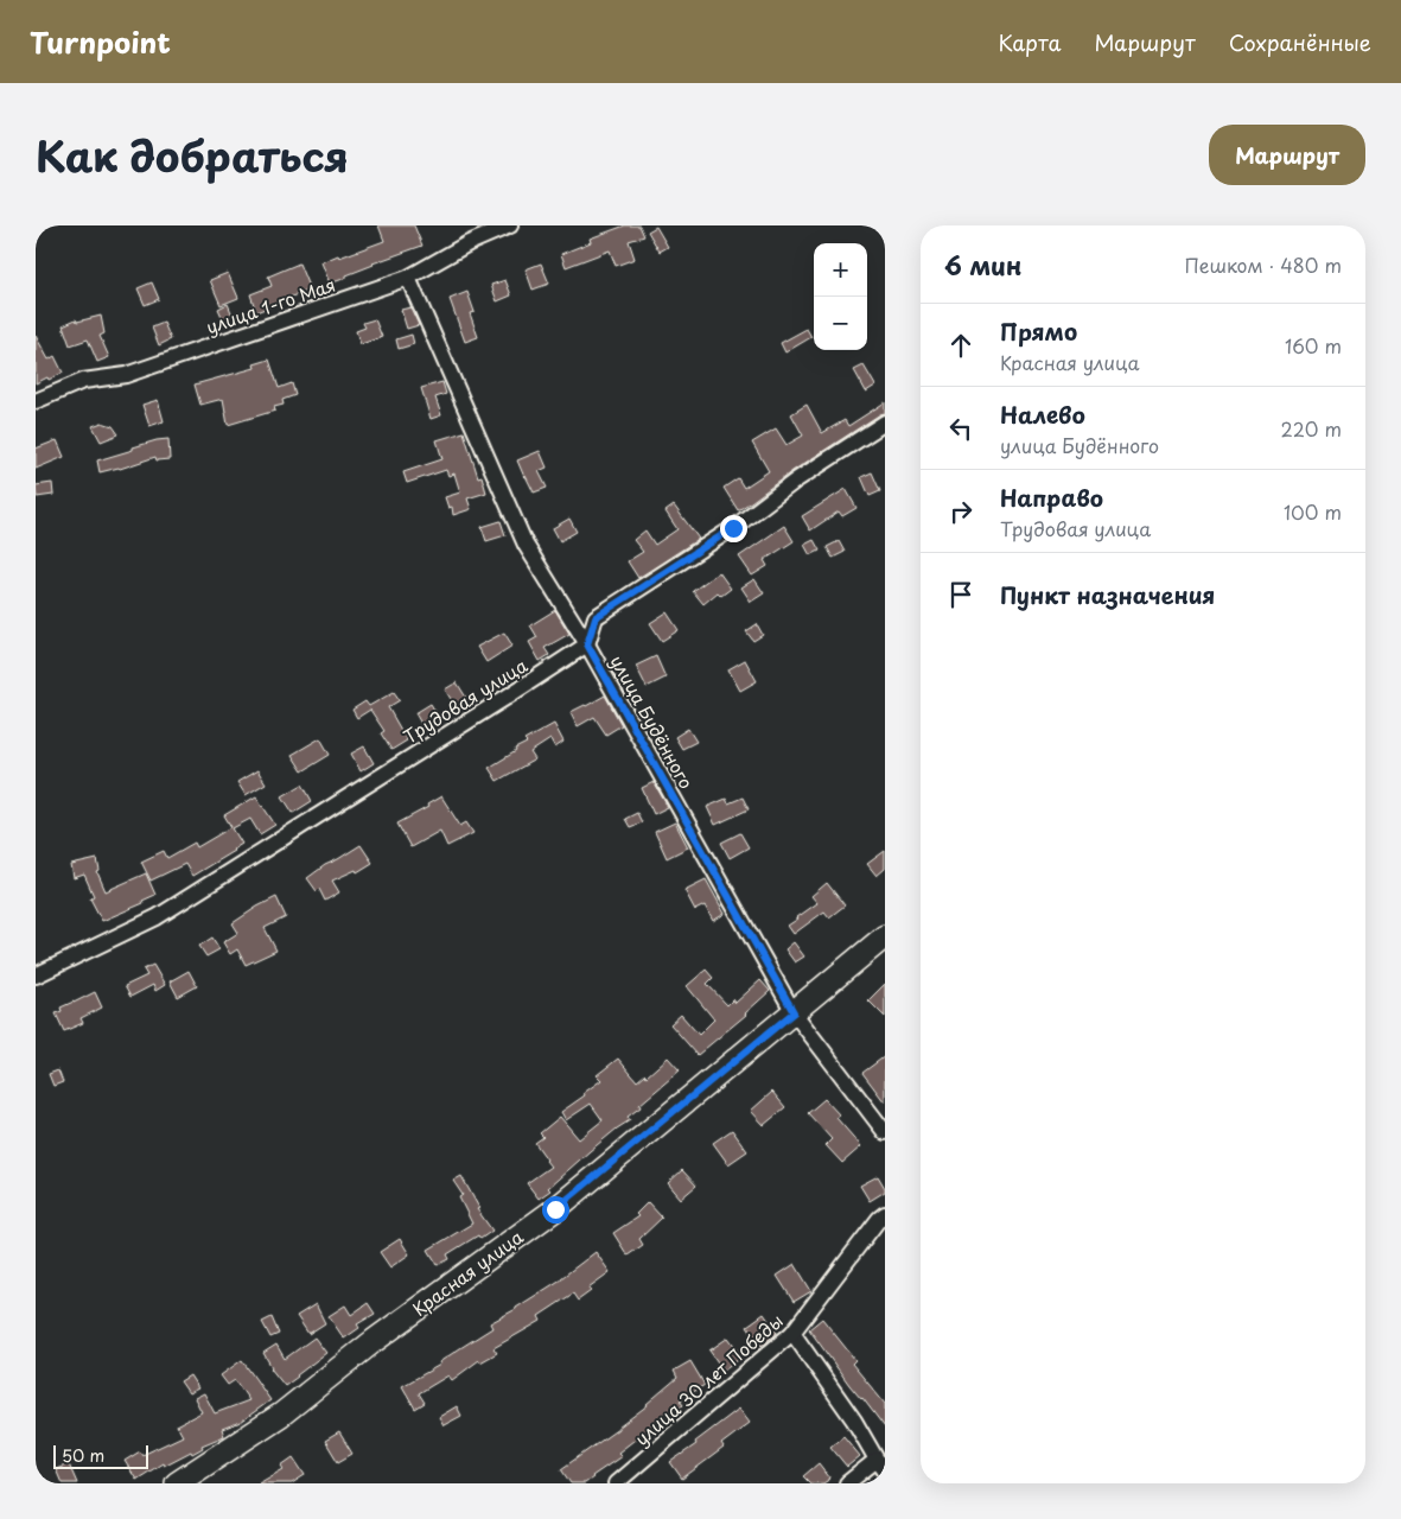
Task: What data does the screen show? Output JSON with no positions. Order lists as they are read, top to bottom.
{
  "streets": {
    "main road": ["Красная улица"],
    "street": [
      "улица 1-го Мая",
      "Трудовая улица",
      "улица Будённого",
      "улица 30 лет Победы"
    ]
  },
  "crossings": [
    ["улица 1-го Мая", "улица Будённого"],
    ["Трудовая улица", "улица Будённого"],
    ["улица Будённого", "Красная улица"]
  ],
  "scale_bar": "50 m",
  "page": {
    "header": "Turnpoint",
    "nav": ["Карта", "Маршрут", "Сохранённые"],
    "title": "Как добраться",
    "buttons": "Маршрут",
    "heading": ["6 мин", "Пешком · 480 m"],
    "map_buttons": ["+", "−"],
    "list": [
      ["Прямо", "Красная улица", "160 m"],
      ["Налево", "улица Будённого", "220 m"],
      ["Направо", "Трудовая улица", "100 m"],
      "Пункт назначения"
    ],
    "scale": "50 m"
  }
}
